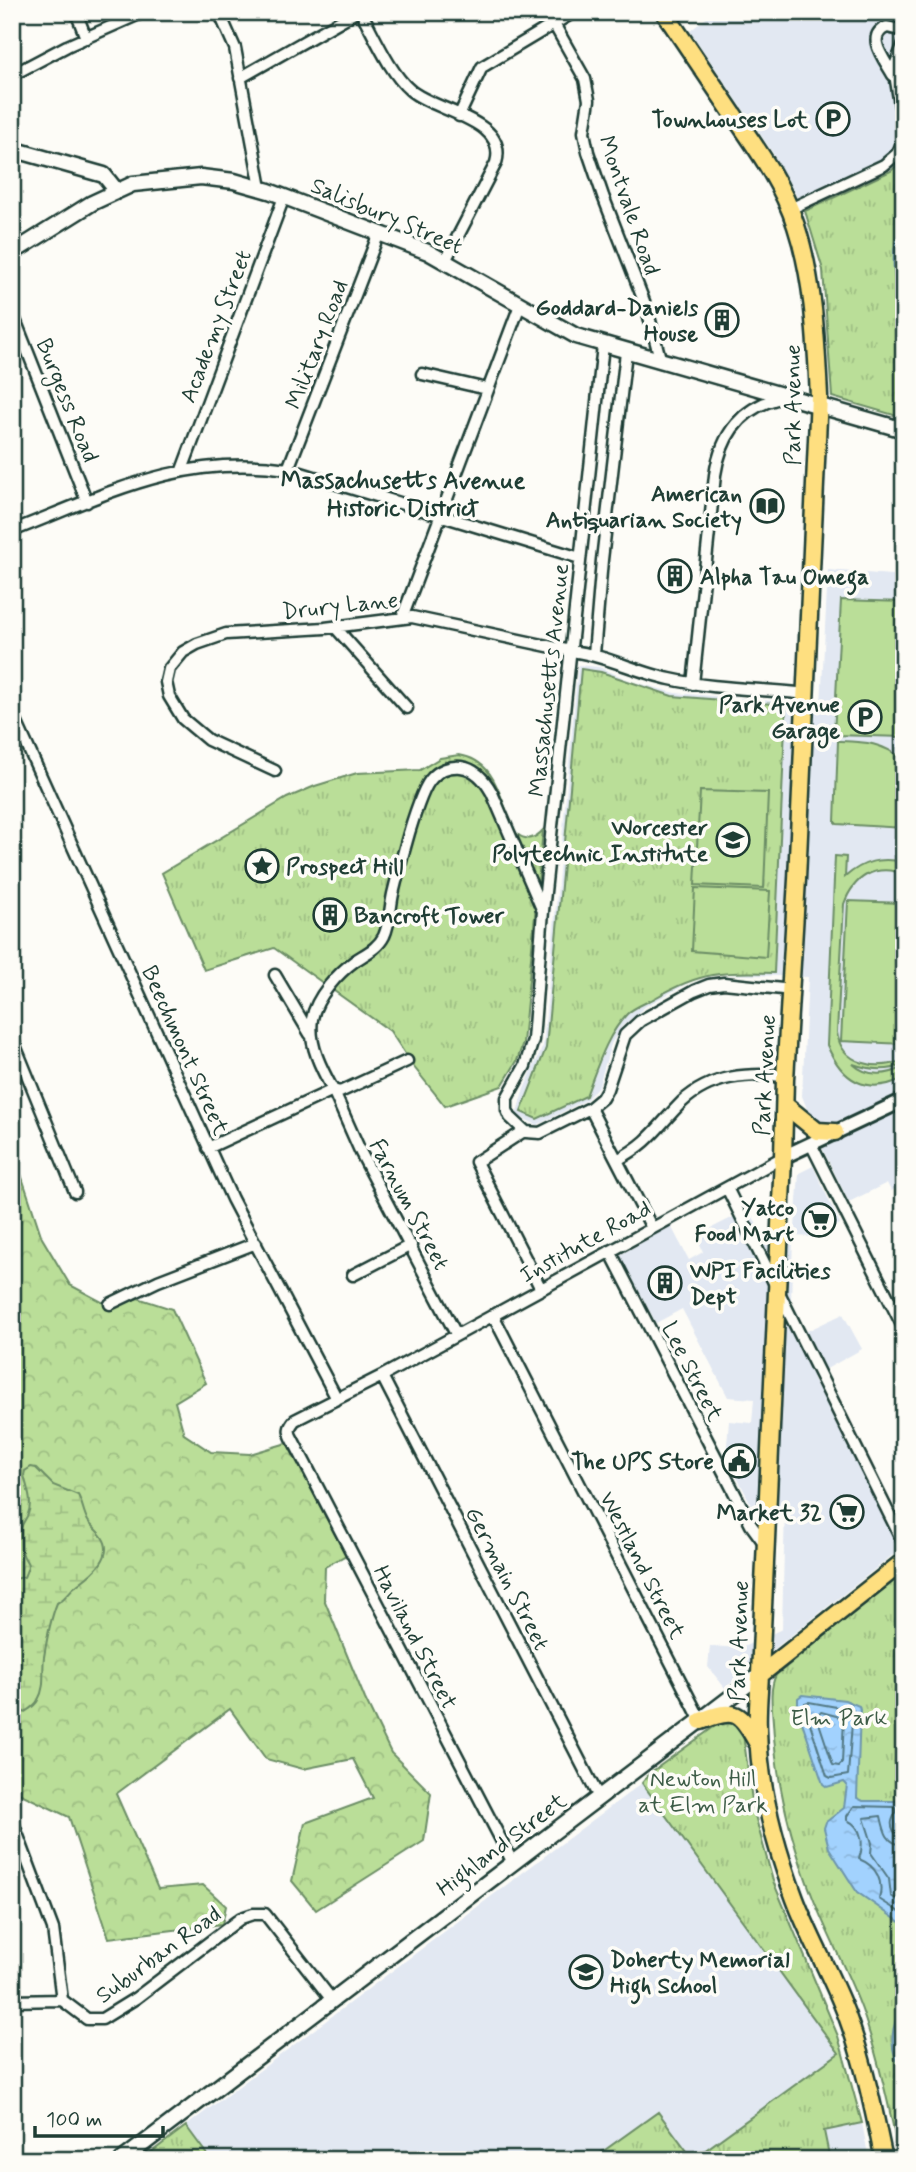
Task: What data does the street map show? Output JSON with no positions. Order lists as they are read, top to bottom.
{
  "streets": {
    "main road": ["Salisbury Street", "Park Avenue", "Highland Street"],
    "street": [
      "Montvale Road",
      "Academy Street",
      "Military Road",
      "Burgess Road",
      "Drury Lane",
      "Massachusetts Avenue",
      "Beechmont Street",
      "Farnum Street",
      "Institute Road",
      "Lee Street",
      "Westland Street",
      "Germain Street",
      "Haviland Street",
      "Suburban Road"
    ]
  },
  "crossings": [
    ["Montvale Road", "Salisbury Street"],
    ["Salisbury Street", "Academy Street"],
    ["Salisbury Street", "Military Road"],
    ["Salisbury Street", "Park Avenue"],
    ["Salisbury Street", "Massachusetts Avenue"],
    ["Park Avenue", "Drury Lane"],
    ["Park Avenue", "Institute Road"],
    ["Park Avenue", "Lee Street"],
    ["Park Avenue", "Highland Street"],
    ["Drury Lane", "Massachusetts Avenue"],
    ["Beechmont Street", "Institute Road"],
    ["Farnum Street", "Institute Road"],
    ["Institute Road", "Lee Street"],
    ["Institute Road", "Westland Street"],
    ["Institute Road", "Germain Street"],
    ["Institute Road", "Haviland Street"],
    ["Westland Street", "Highland Street"],
    ["Germain Street", "Highland Street"],
    ["Haviland Street", "Highland Street"],
    ["Highland Street", "Suburban Road"]
  ],
  "districts": ["Massachusetts Avenue Historic District"],
  "parks": ["Elm Park", "Newton Hill at Elm Park"],
  "places": {
    "parking": ["Townhouses Lot", "Park Avenue Garage"],
    "building": [
      "Goddard-Daniels House",
      "Alpha Tau Omega",
      "Bancroft Tower",
      "WPI Facilities Dept"
    ],
    "library": ["American Antiquarian Society"],
    "school or university": ["Worcester Polytechnic Institute", "Doherty Memorial High School"],
    "place": ["Prospect Hill"],
    "supermarket": ["Yatco Food Mart", "Market 32"],
    "public building": ["The UPS Store"]
  },
  "scale_bar": "100 m"
}
